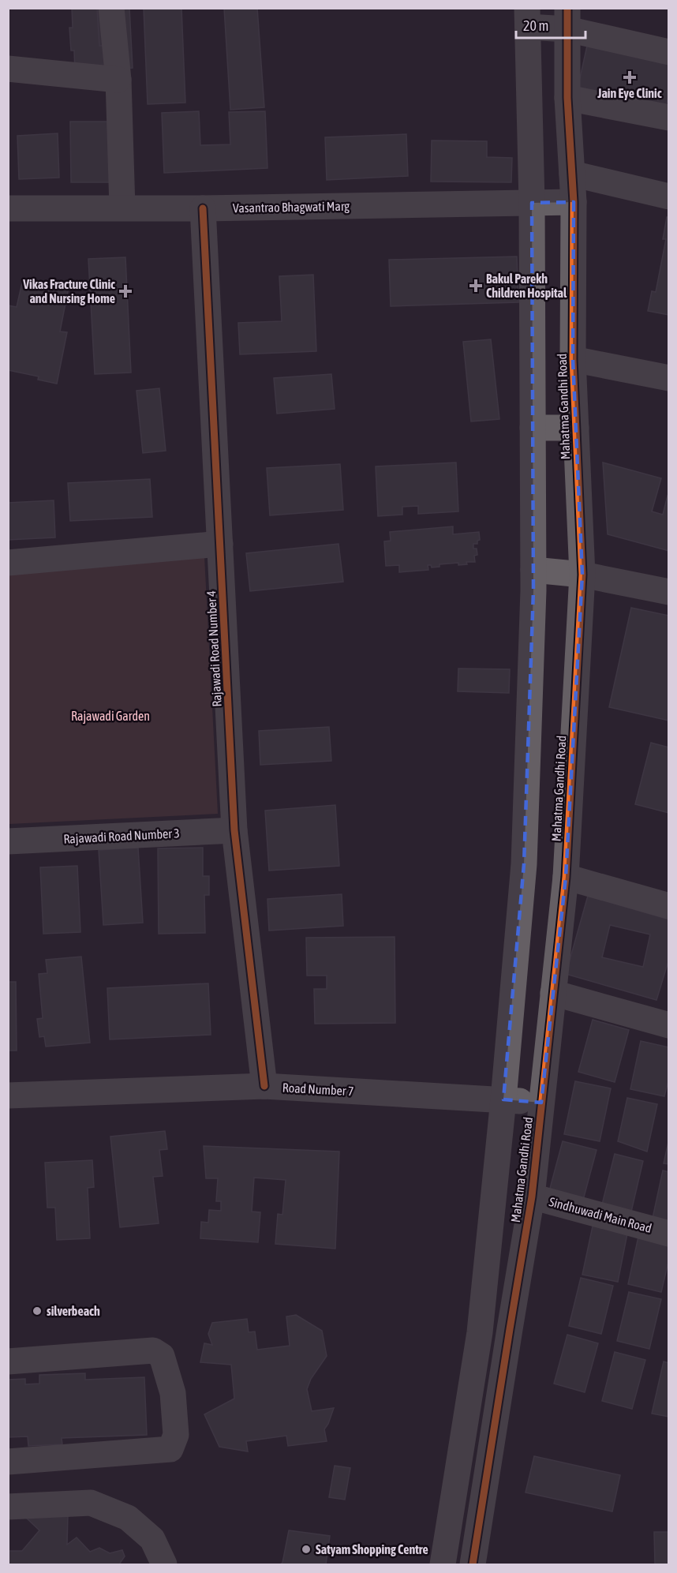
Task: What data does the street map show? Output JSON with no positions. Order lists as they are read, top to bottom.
{
  "streets": {
    "street": [
      "Vasantrao Bhagwati Marg",
      "Mahatma Gandhi Road",
      "Rajawadi Road Number 4",
      "Rajawadi Road Number 3",
      "Road Number 7",
      "Sindhuwadi Main Road"
    ]
  },
  "crossings": [
    ["Vasantrao Bhagwati Marg", "Mahatma Gandhi Road"],
    ["Vasantrao Bhagwati Marg", "Rajawadi Road Number 4"],
    ["Mahatma Gandhi Road", "Road Number 7"],
    ["Mahatma Gandhi Road", "Sindhuwadi Main Road"],
    ["Rajawadi Road Number 4", "Rajawadi Road Number 3"],
    ["Rajawadi Road Number 4", "Road Number 7"]
  ],
  "parks": ["Rajawadi Garden"],
  "places": {
    "health": ["Jain Eye Clinic", "Bakul Parekh Children Hospital", "Vikas Fracture Clinic and Nursing Home"],
    "other": ["silverbeach", "Satyam Shopping Centre"]
  },
  "scale_bar": "20 m"
}
